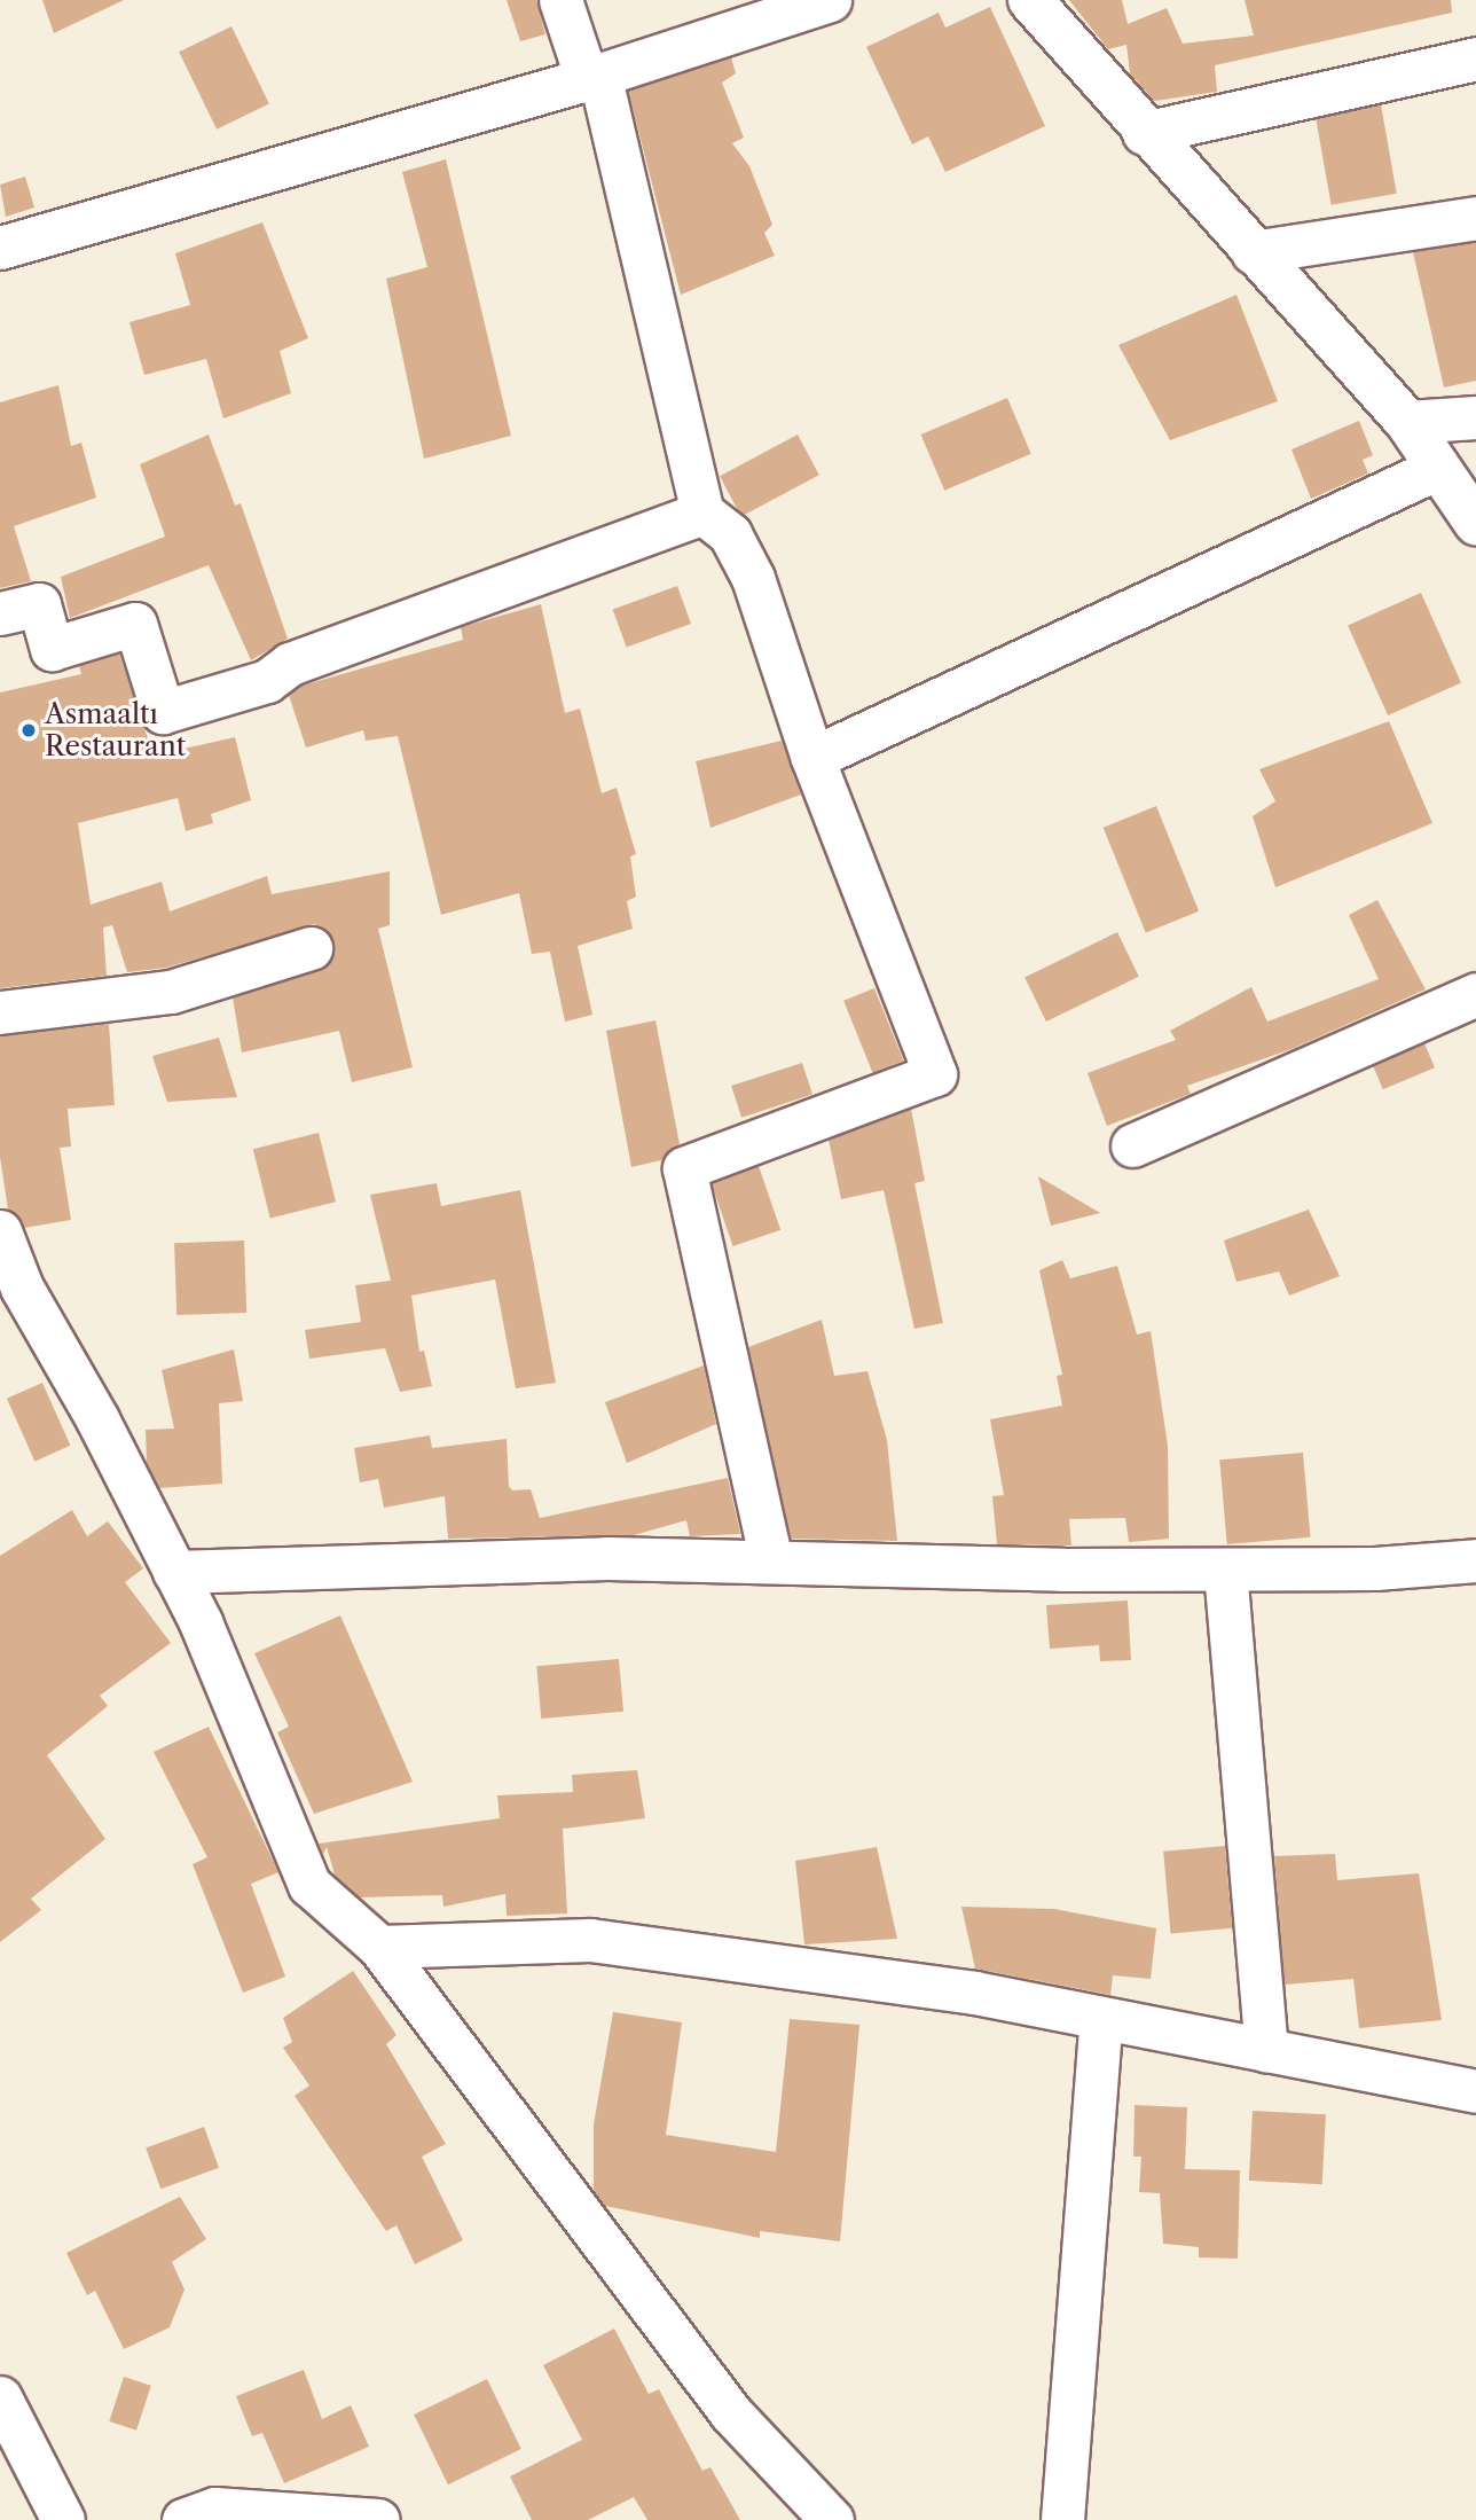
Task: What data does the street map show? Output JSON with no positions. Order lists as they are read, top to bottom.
{
  "places": ["Asmaaltı Restaurant"]
}
